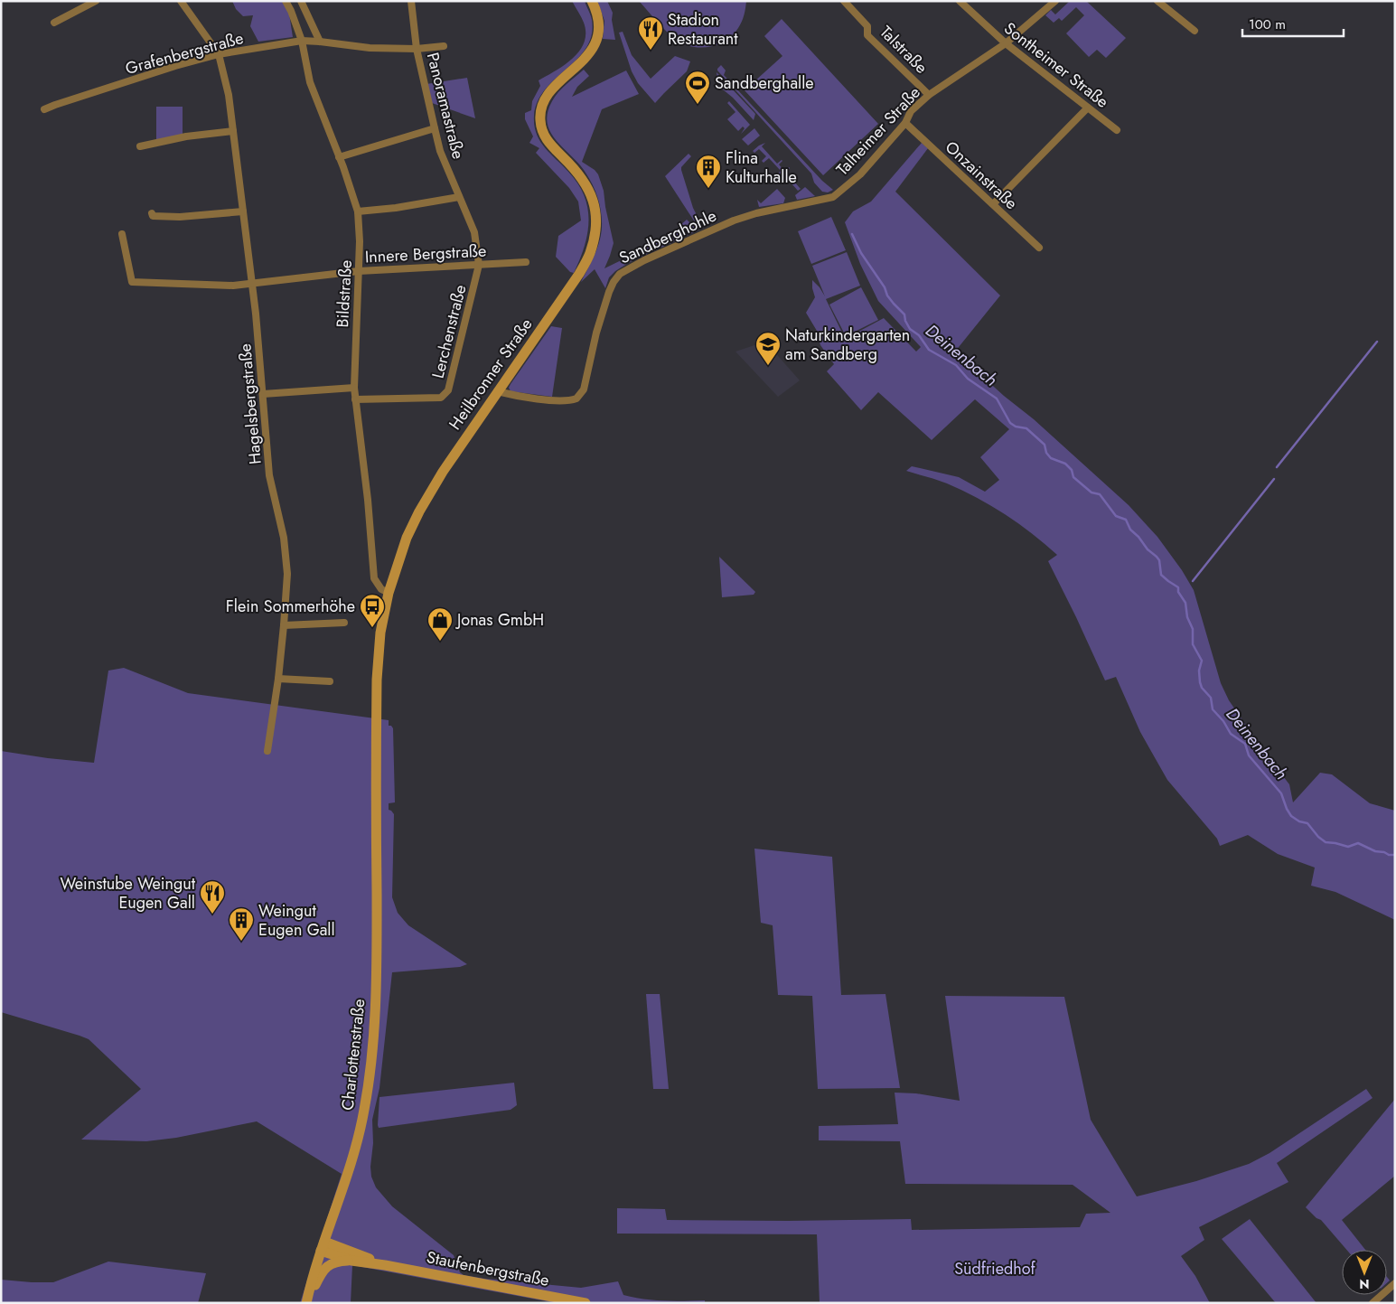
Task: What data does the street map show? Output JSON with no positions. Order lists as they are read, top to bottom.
{
  "streets": {
    "main road": ["Heilbronner Straße", "Charlottenstraße", "Staufenbergstraße"],
    "street": [
      "Talstraße",
      "Grafenbergstraße",
      "Sontheimer Straße",
      "Panoramastraße",
      "Talheimer Straße",
      "Onzainstraße",
      "Sandberghohle",
      "Innere Bergstraße",
      "Bildstraße",
      "Lerchenstraße",
      "Hagelsbergstraße"
    ]
  },
  "crossings": [
    ["Talstraße", "Talheimer Straße"],
    ["Grafenbergstraße", "Panoramastraße"],
    ["Grafenbergstraße", "Bildstraße"],
    ["Grafenbergstraße", "Hagelsbergstraße"],
    ["Sontheimer Straße", "Talheimer Straße"],
    ["Panoramastraße", "Innere Bergstraße"],
    ["Panoramastraße", "Lerchenstraße"],
    ["Talheimer Straße", "Onzainstraße"],
    ["Talheimer Straße", "Sandberghohle"],
    ["Sandberghohle", "Heilbronner Straße"],
    ["Innere Bergstraße", "Bildstraße"],
    ["Innere Bergstraße", "Lerchenstraße"],
    ["Innere Bergstraße", "Hagelsbergstraße"],
    ["Bildstraße", "Lerchenstraße"],
    ["Bildstraße", "Heilbronner Straße"],
    ["Heilbronner Straße", "Charlottenstraße"],
    ["Charlottenstraße", "Staufenbergstraße"]
  ],
  "water": ["Deinenbach"],
  "parks": ["Südfriedhof"],
  "places": {
    "restaurant": ["Stadion Restaurant", "Weinstube Weingut Eugen Gall"],
    "sports": ["Sandberghalle"],
    "building": ["Flina Kulturhalle", "Weingut Eugen Gall"],
    "school or university": ["Naturkindergarten am Sandberg"],
    "bus stop": ["Flein Sommerhöhe"],
    "shop": ["Jonas GmbH"]
  },
  "scale_bar": "100 m",
  "north": "bottom"
}
